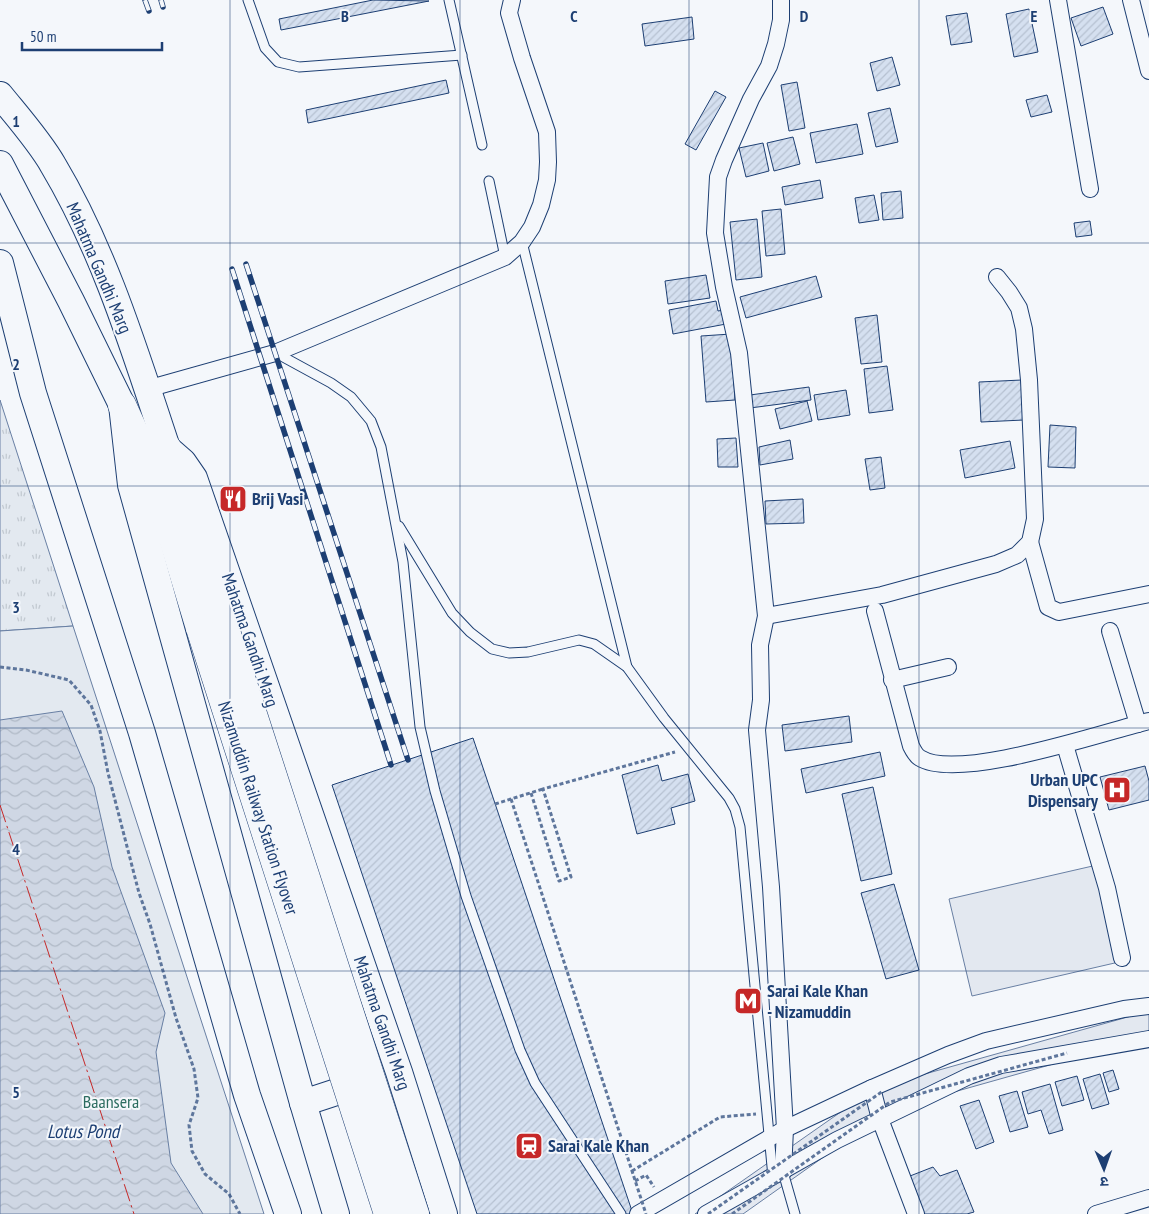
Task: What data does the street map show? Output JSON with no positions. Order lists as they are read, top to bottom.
{
  "streets": {
    "highway": ["Nizamuddin Railway Station Flyover"],
    "main road": ["Mahatma Gandhi Marg"]
  },
  "crossings": [
    ["Mahatma Gandhi Marg", "Nizamuddin Railway Station Flyover"]
  ],
  "water": ["Lotus Pond"],
  "parks": ["Baansera"],
  "places": {
    "restaurant": ["Brij Vasi"],
    "hospital": ["Urban UPC Dispensary"],
    "metro station": ["Sarai Kale Khan - Nizamuddin"],
    "station": ["Sarai Kale Khan"]
  },
  "scale_bar": "50 m",
  "north": "bottom",
  "grid": {
    "columns": [
      "B",
      "C",
      "D",
      "E"
    ],
    "rows": [
      "1",
      "2",
      "3",
      "4",
      "5"
    ]
  }
}
